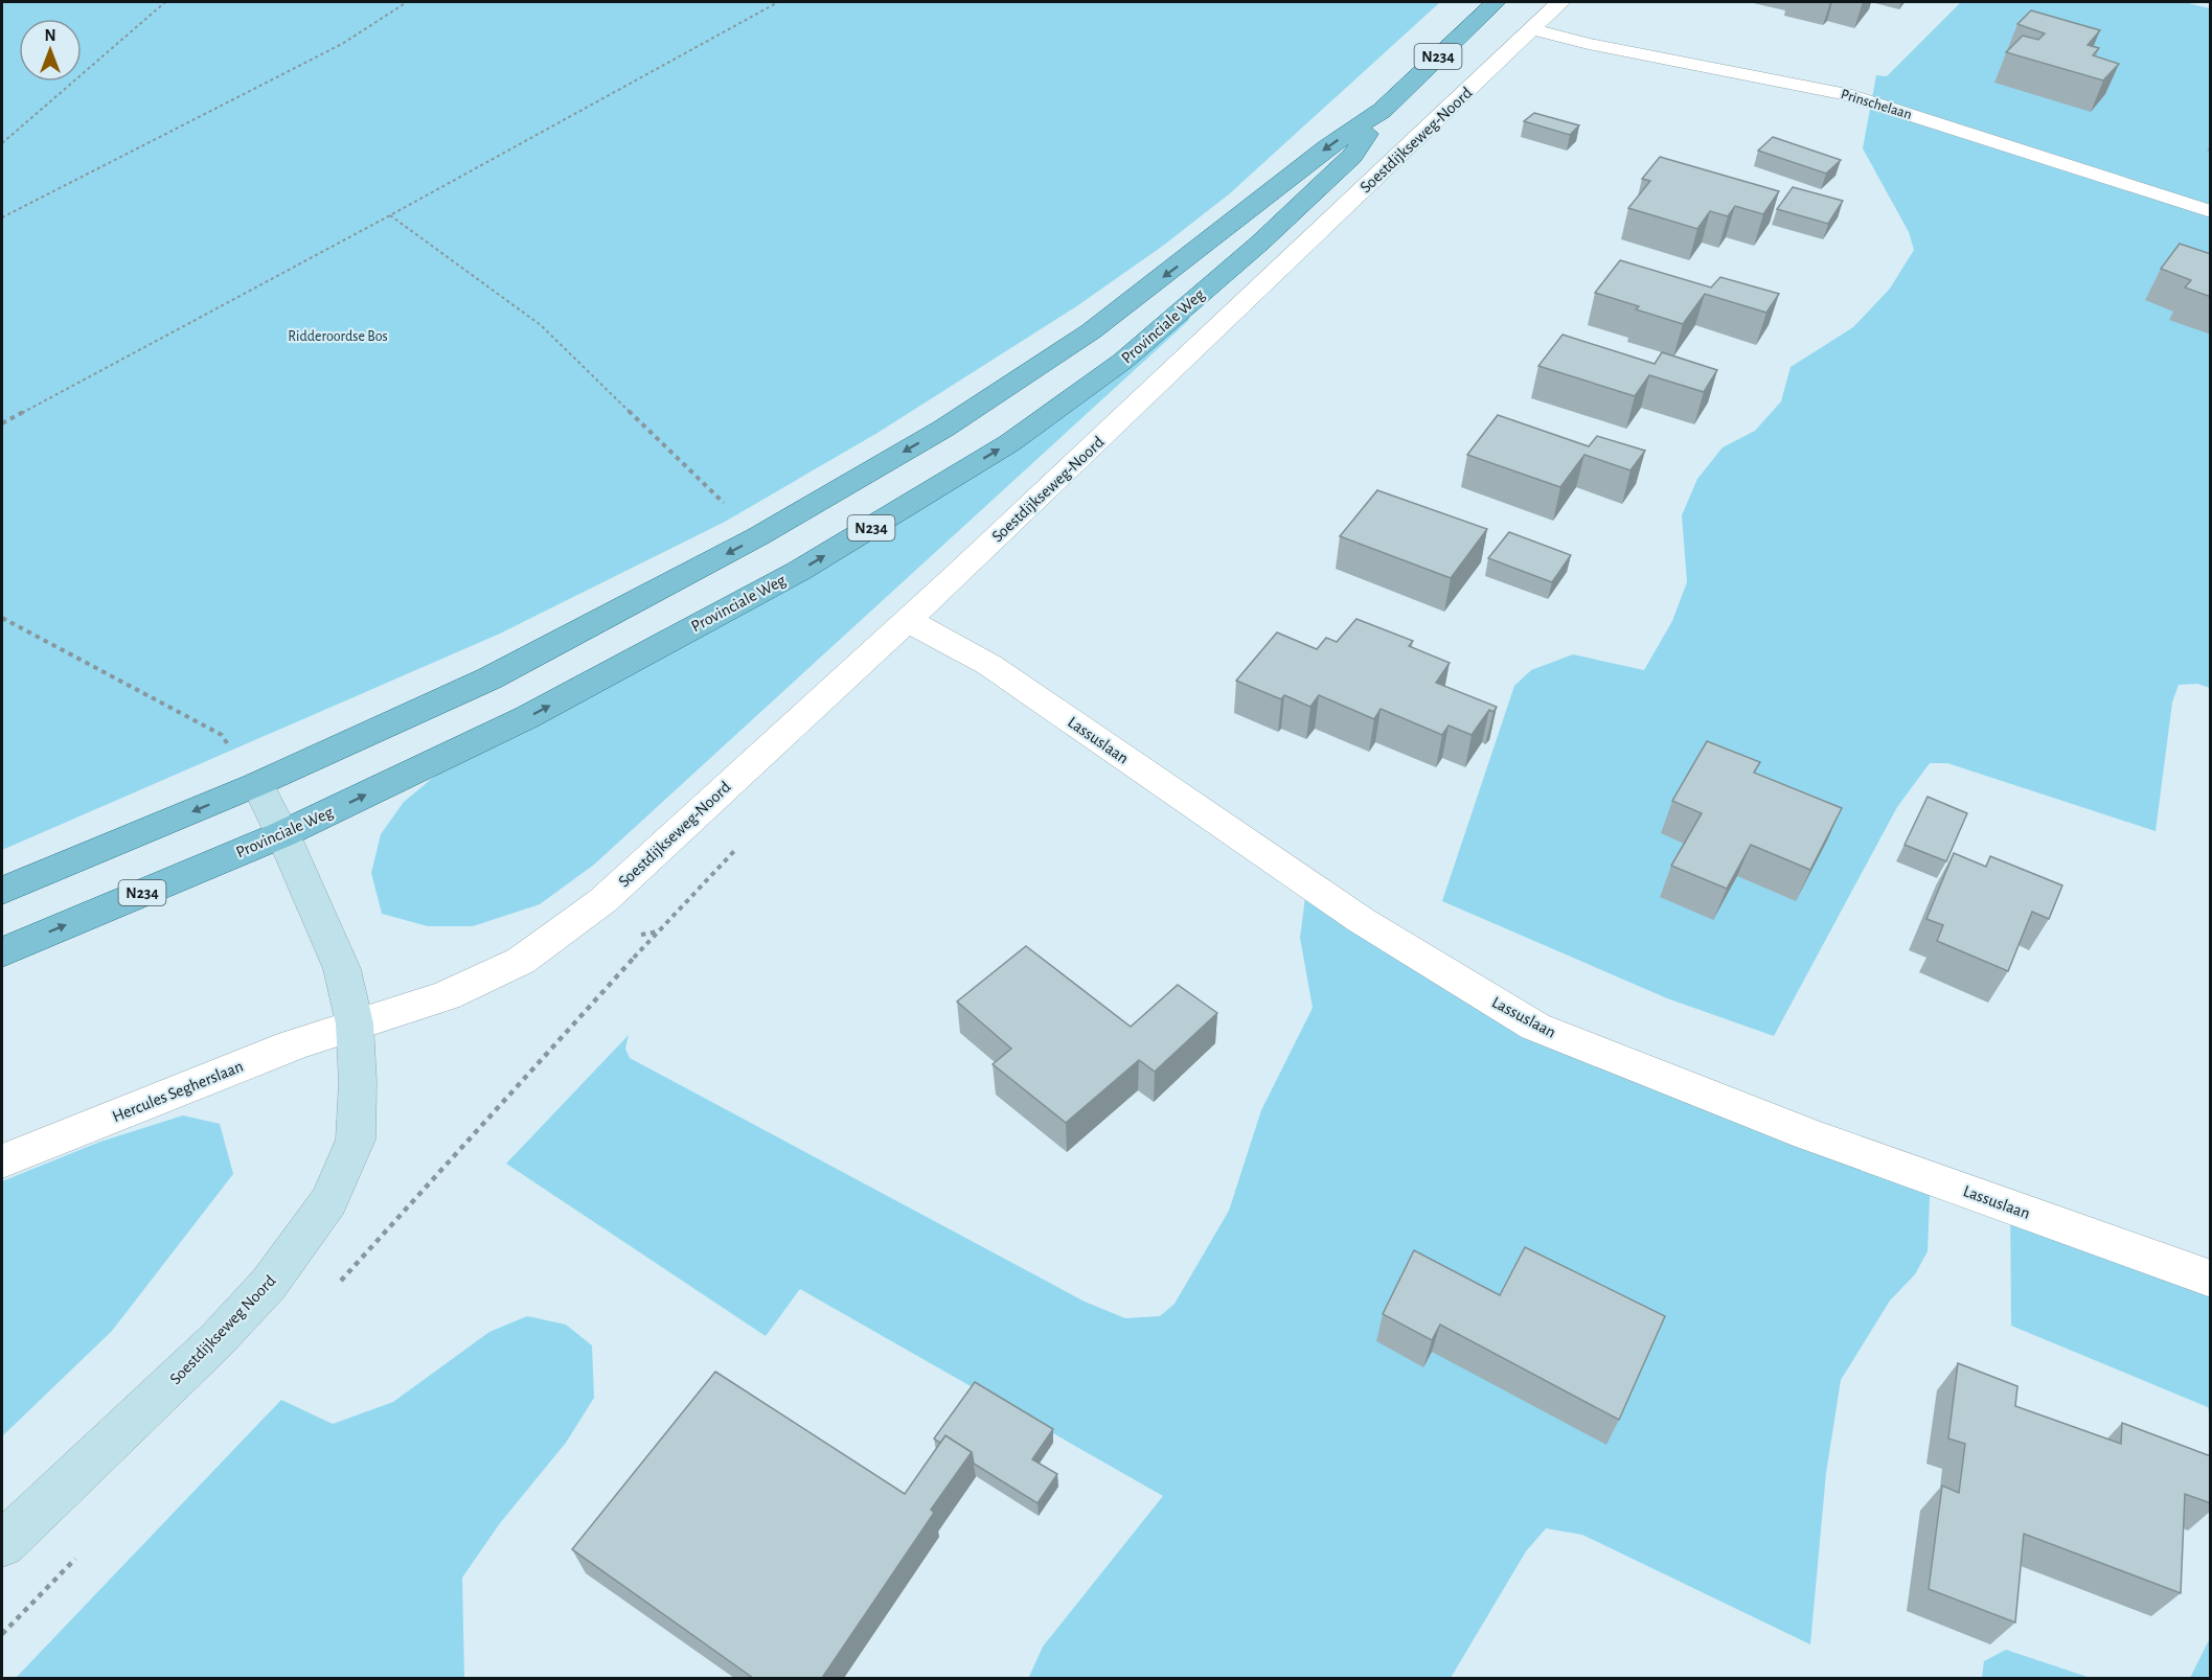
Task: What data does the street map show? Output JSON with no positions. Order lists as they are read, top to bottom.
{
  "streets": {
    "main road": ["N234", "Provinciale Weg", "Soestdijkseweg Noord"],
    "street": ["Soestdijkseweg-Noord", "Lassuslaan", "Hercules Segherslaan"],
    "lane": ["Prinschelaan"]
  },
  "crossings": [
    ["Prinschelaan", "Soestdijkseweg-Noord"],
    ["Soestdijkseweg-Noord", "Lassuslaan"],
    ["Soestdijkseweg-Noord", "Hercules Segherslaan"],
    ["Soestdijkseweg-Noord", "Soestdijkseweg Noord"],
    ["Provinciale Weg", "Soestdijkseweg Noord"],
    ["Hercules Segherslaan", "Soestdijkseweg Noord"]
  ],
  "parks": ["Ridderoordse Bos"],
  "north": "top"
}
